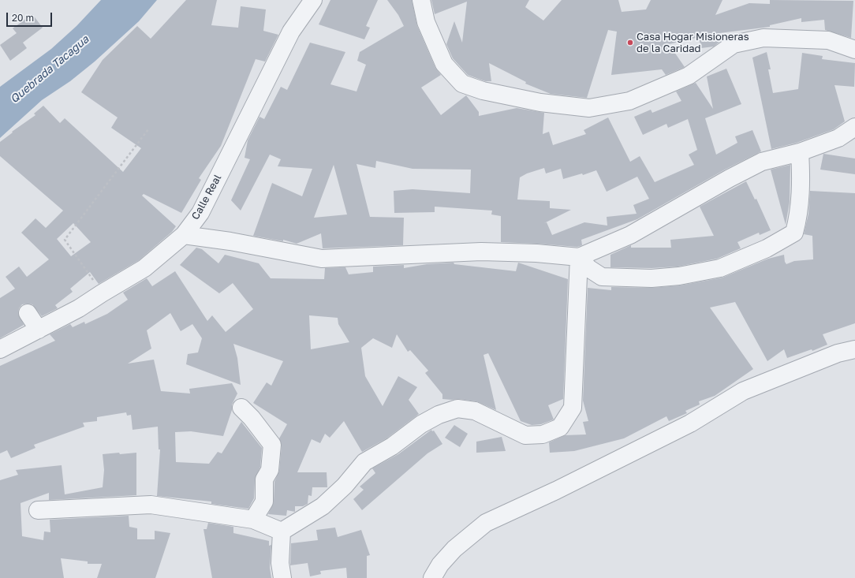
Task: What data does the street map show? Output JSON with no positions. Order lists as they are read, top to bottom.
{
  "streets": {
    "street": ["Calle Real"]
  },
  "water": ["Quebrada Tacagua"],
  "places": ["Casa Hogar Misioneras de la Caridad"],
  "scale_bar": "20 m"
}
